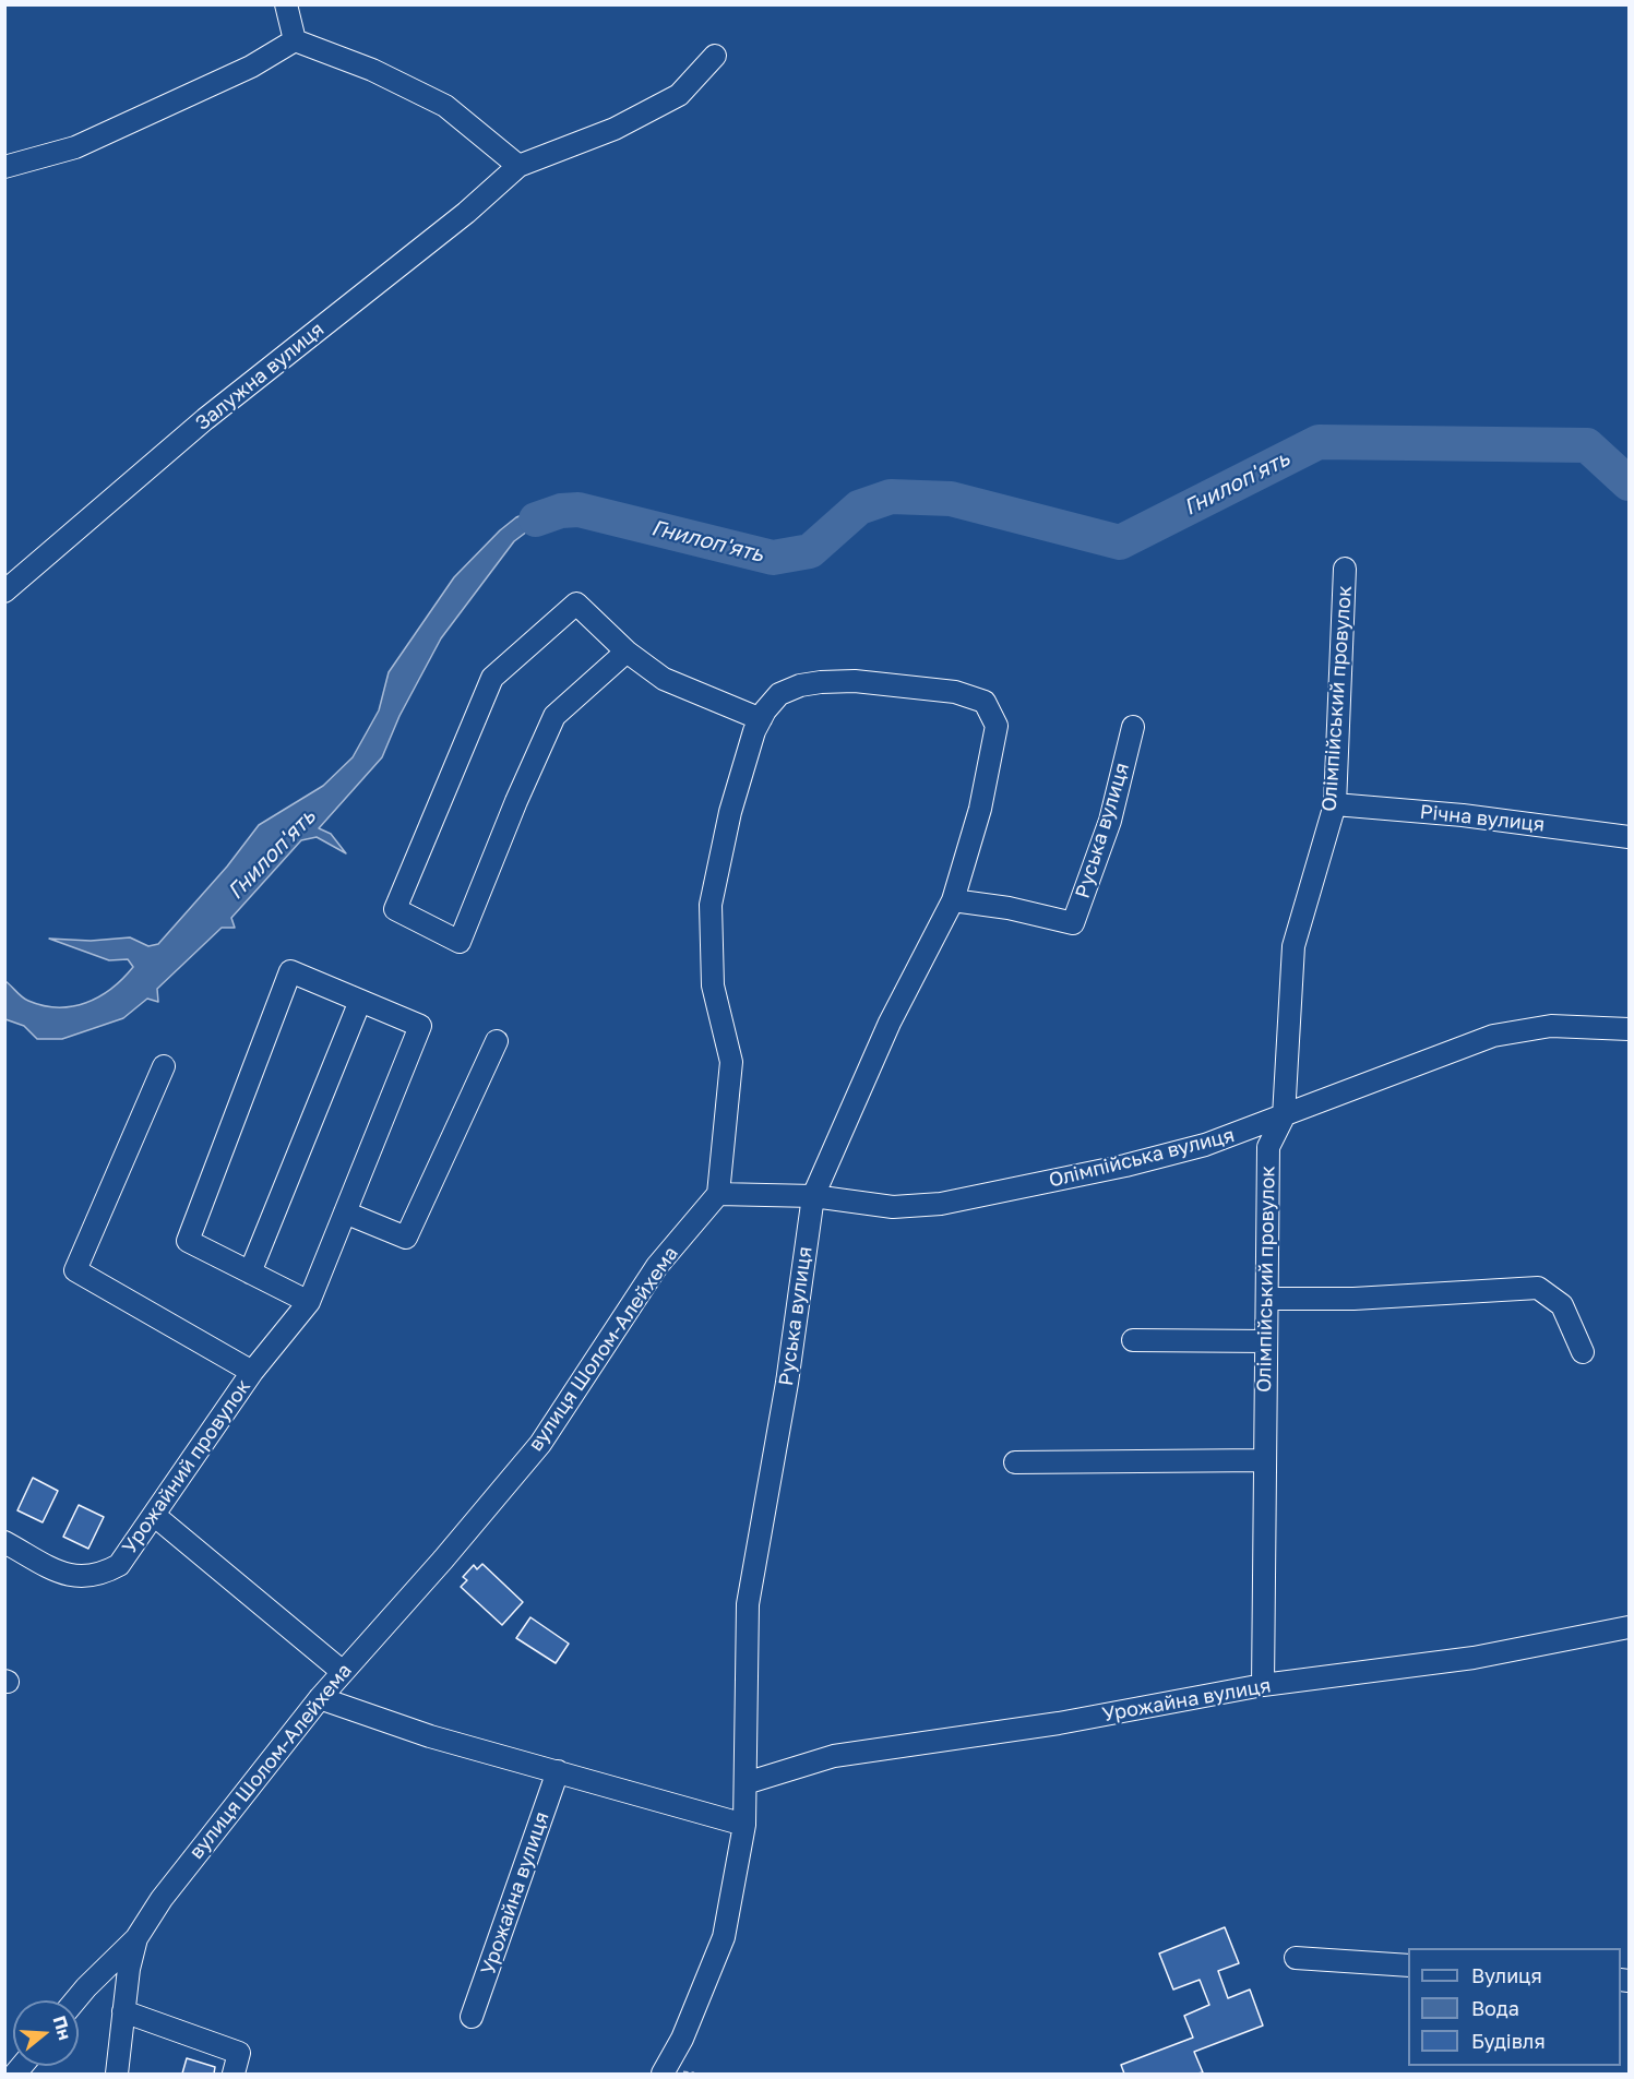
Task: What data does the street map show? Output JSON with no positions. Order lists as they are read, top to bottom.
{
  "streets": {
    "street": [
      "Залужна вулиця",
      "Олімпійський провулок",
      "Річна вулиця",
      "Руська вулиця",
      "Олімпійська вулиця",
      "вулиця Шолом-Алейхема",
      "Урожайний провулок",
      "Урожайна вулиця"
    ]
  },
  "crossings": [
    ["Олімпійський провулок", "Річна вулиця"],
    ["Олімпійський провулок", "Олімпійська вулиця"],
    ["Олімпійський провулок", "Урожайна вулиця"],
    ["Руська вулиця", "Олімпійська вулиця"],
    ["Руська вулиця", "Урожайна вулиця"],
    ["Олімпійська вулиця", "вулиця Шолом-Алейхема"]
  ],
  "water": ["Гнилоп'ять"],
  "legend": ["Вулиця", "Вода", "Будівля"],
  "north": "right"
}
